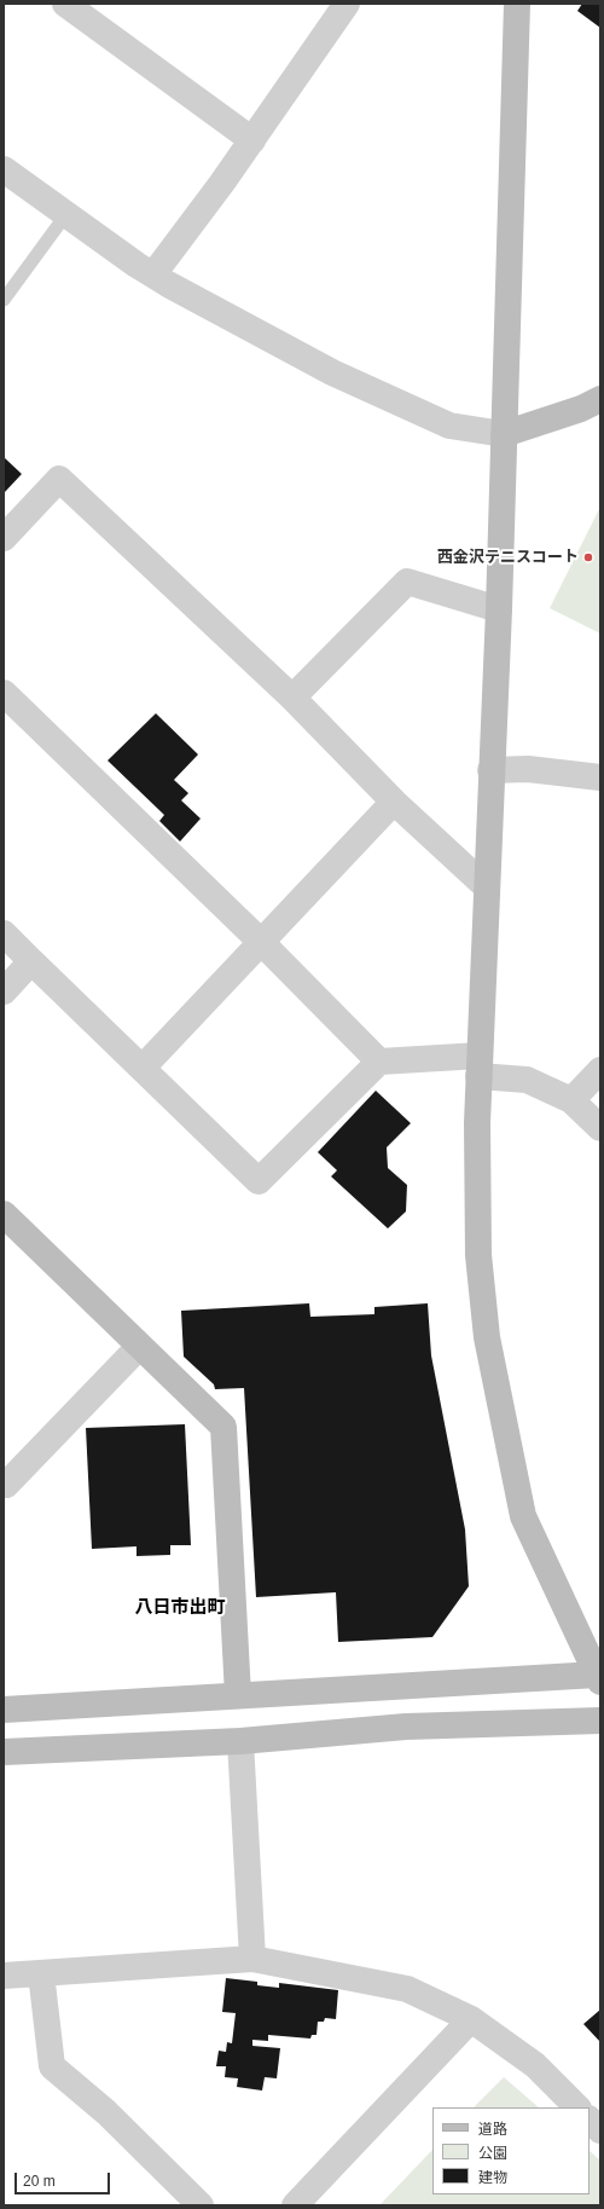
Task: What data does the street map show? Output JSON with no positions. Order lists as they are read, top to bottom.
{
  "districts": ["八日市出町"],
  "places": ["西金沢テニスコート"],
  "legend": ["道路", "公園", "建物"],
  "scale_bar": "20 m"
}
